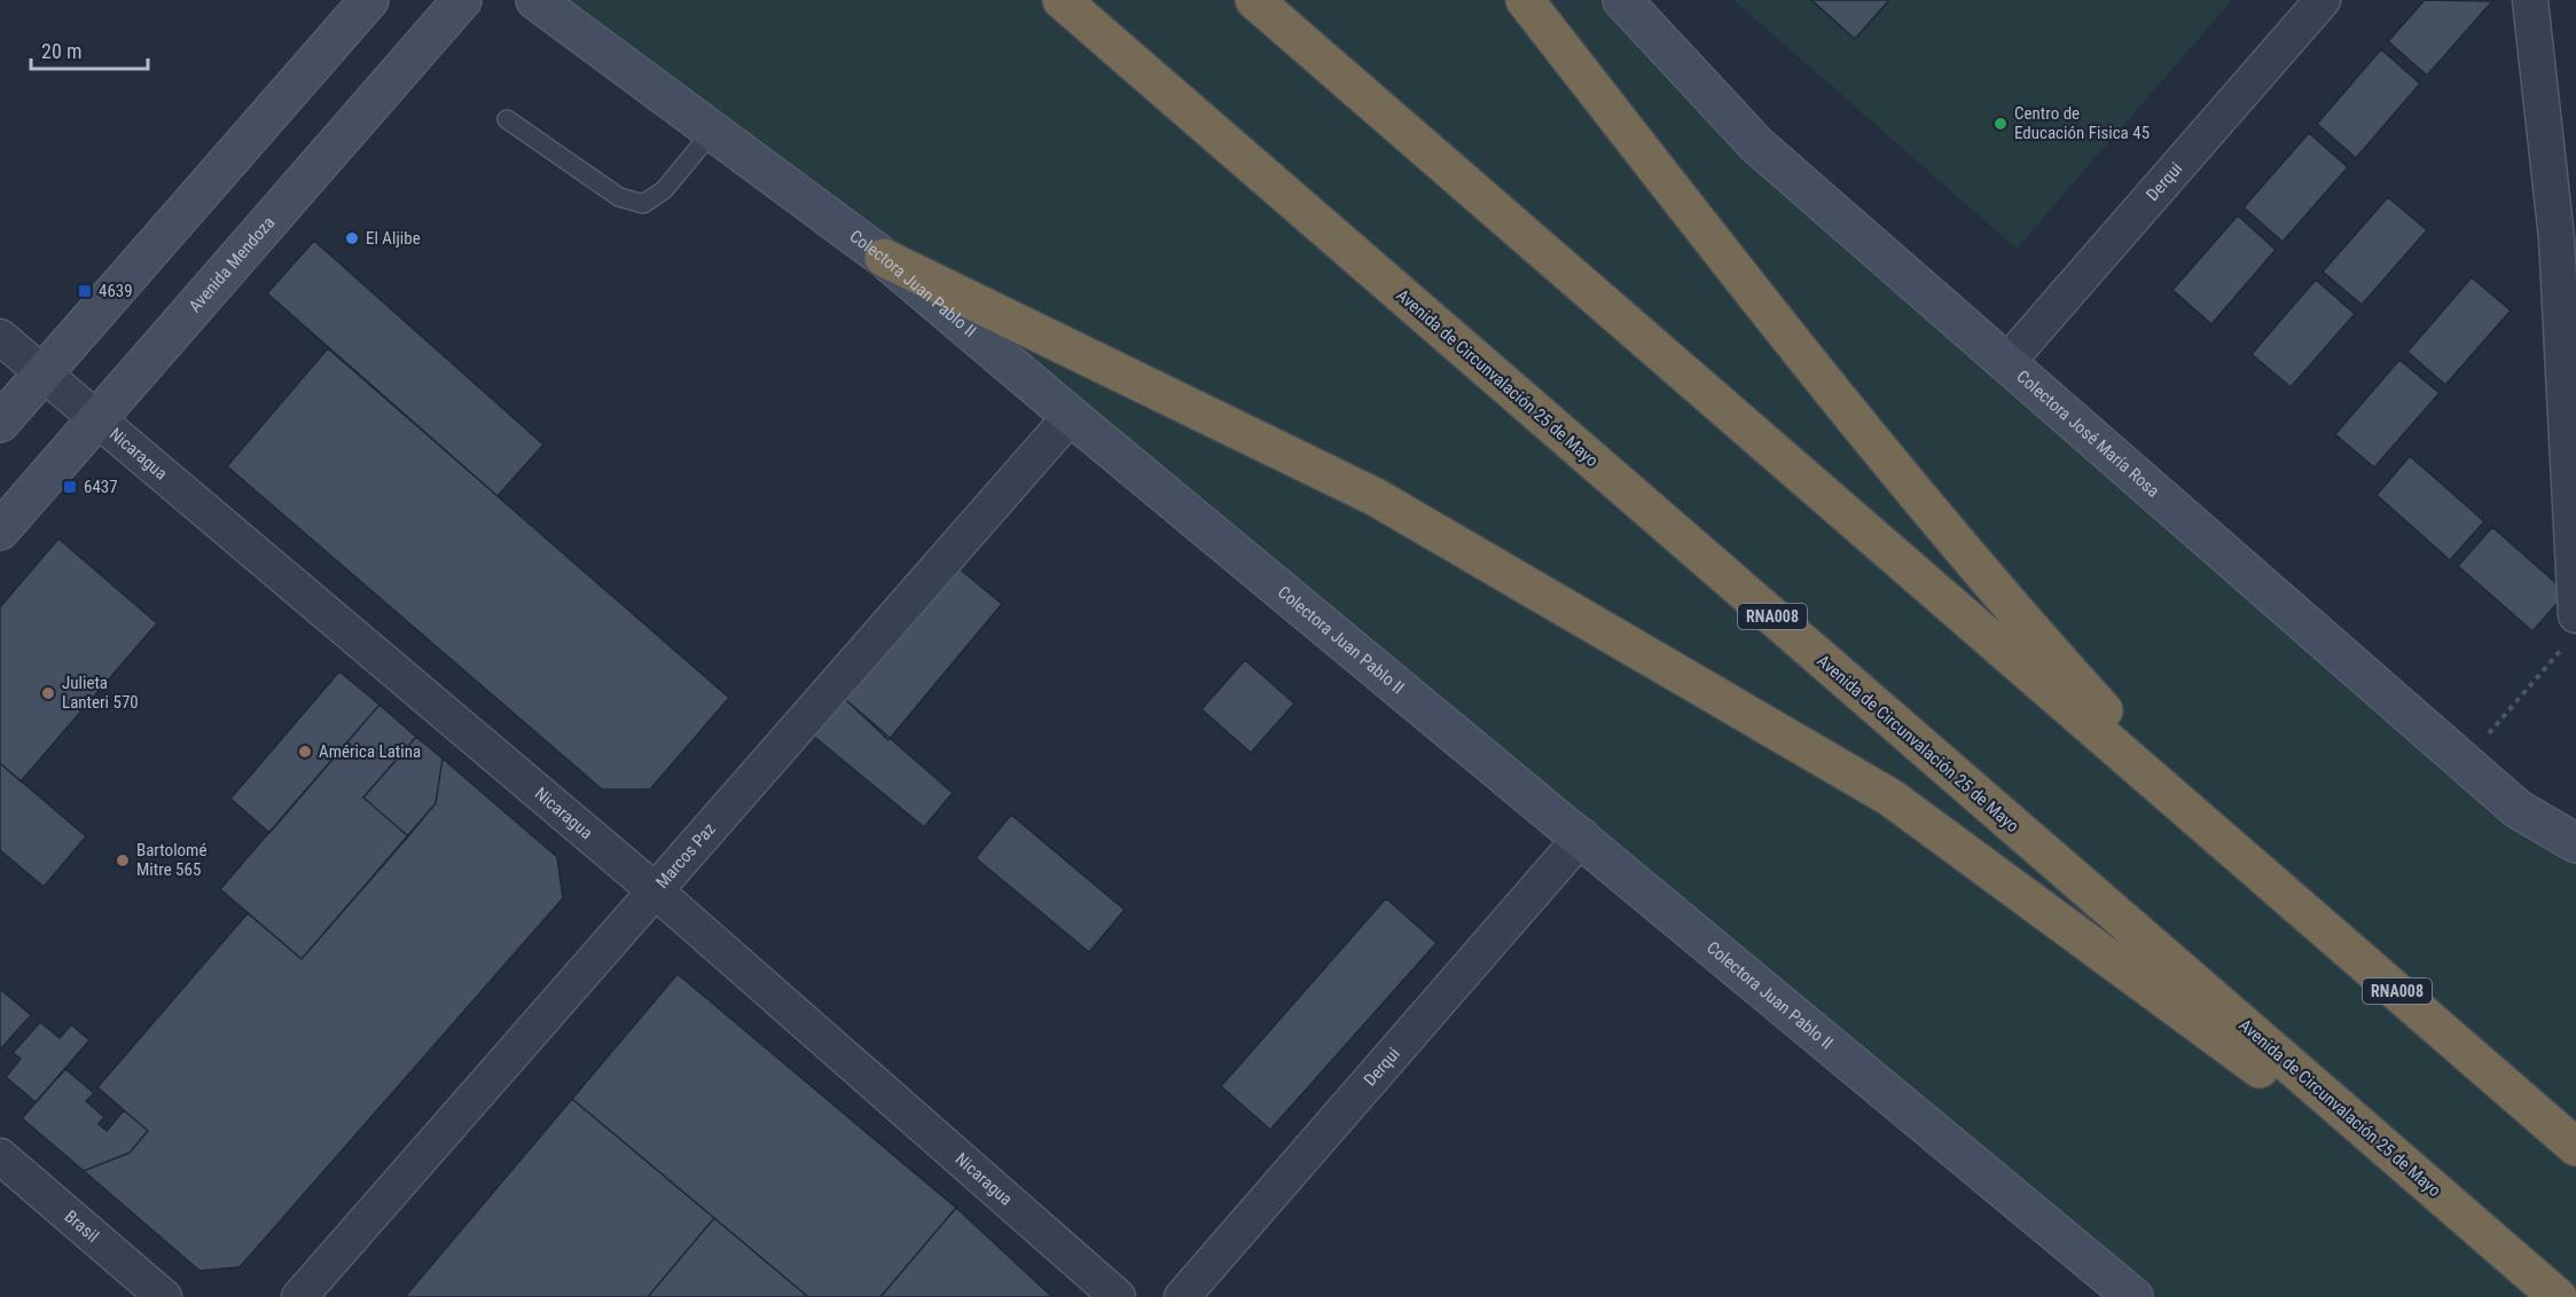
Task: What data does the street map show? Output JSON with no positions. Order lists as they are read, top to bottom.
{
  "streets": {
    "highway": ["Avenida de Circunvalación 25 de Mayo", "RNA008"],
    "main road": ["Avenida Mendoza", "Colectora Juan Pablo II", "Colectora José María Rosa"],
    "street": [
      "Derqui",
      "Nicaragua",
      "Marcos Paz",
      "Brasil"
    ]
  },
  "crossings": [
    ["Derqui", "Colectora Juan Pablo II"],
    ["Derqui", "Colectora José María Rosa"],
    ["Avenida Mendoza", "Nicaragua"],
    ["Colectora Juan Pablo II", "Marcos Paz"],
    ["Nicaragua", "Marcos Paz"]
  ],
  "places": {
    "other": [
      "Centro de Educación Fisica 45",
      "El Aljibe",
      "Julieta Lanteri 570",
      "América Latina",
      "Bartolomé Mitre 565"
    ],
    "transit": ["4639", "6437"]
  },
  "scale_bar": "20 m"
}
